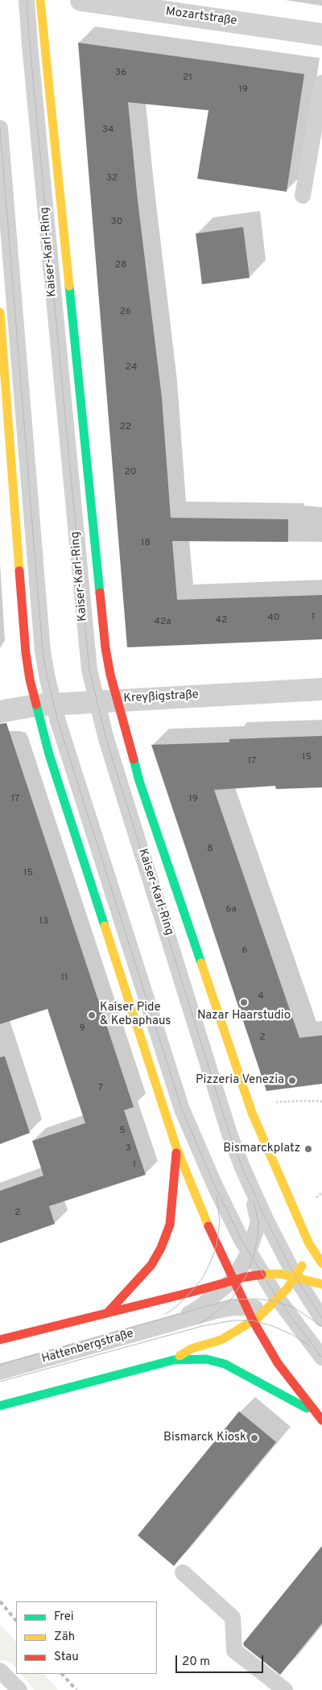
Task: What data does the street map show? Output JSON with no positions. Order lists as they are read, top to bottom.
{
  "streets": {
    "street": ["Mozartstraße", "Kaiser-Karl-Ring", "Kreyßigstraße"],
    "lane": ["Hattenbergstraße"]
  },
  "crossings": [
    ["Kaiser-Karl-Ring", "Kreyßigstraße"]
  ],
  "places": [
    "Nazar Haarstudio",
    "Kaiser Pide & Kebaphaus",
    "Pizzeria Venezia",
    "Bismarckplatz",
    "Bismarck Kiosk"
  ],
  "house_numbers": [
    "36",
    "21",
    "19",
    "34",
    "32",
    "30",
    "28",
    "26",
    "24",
    "22",
    "20",
    "18",
    "1",
    "40",
    "42",
    "42a",
    "15",
    "17",
    "17",
    "19",
    "8",
    "15",
    "6a",
    "13",
    "6",
    "11",
    "4",
    "9",
    "2",
    "7",
    "5",
    "3",
    "1",
    "2"
  ],
  "legend": ["Frei", "Zäh", "Stau"],
  "scale_bar": "20 m"
}
